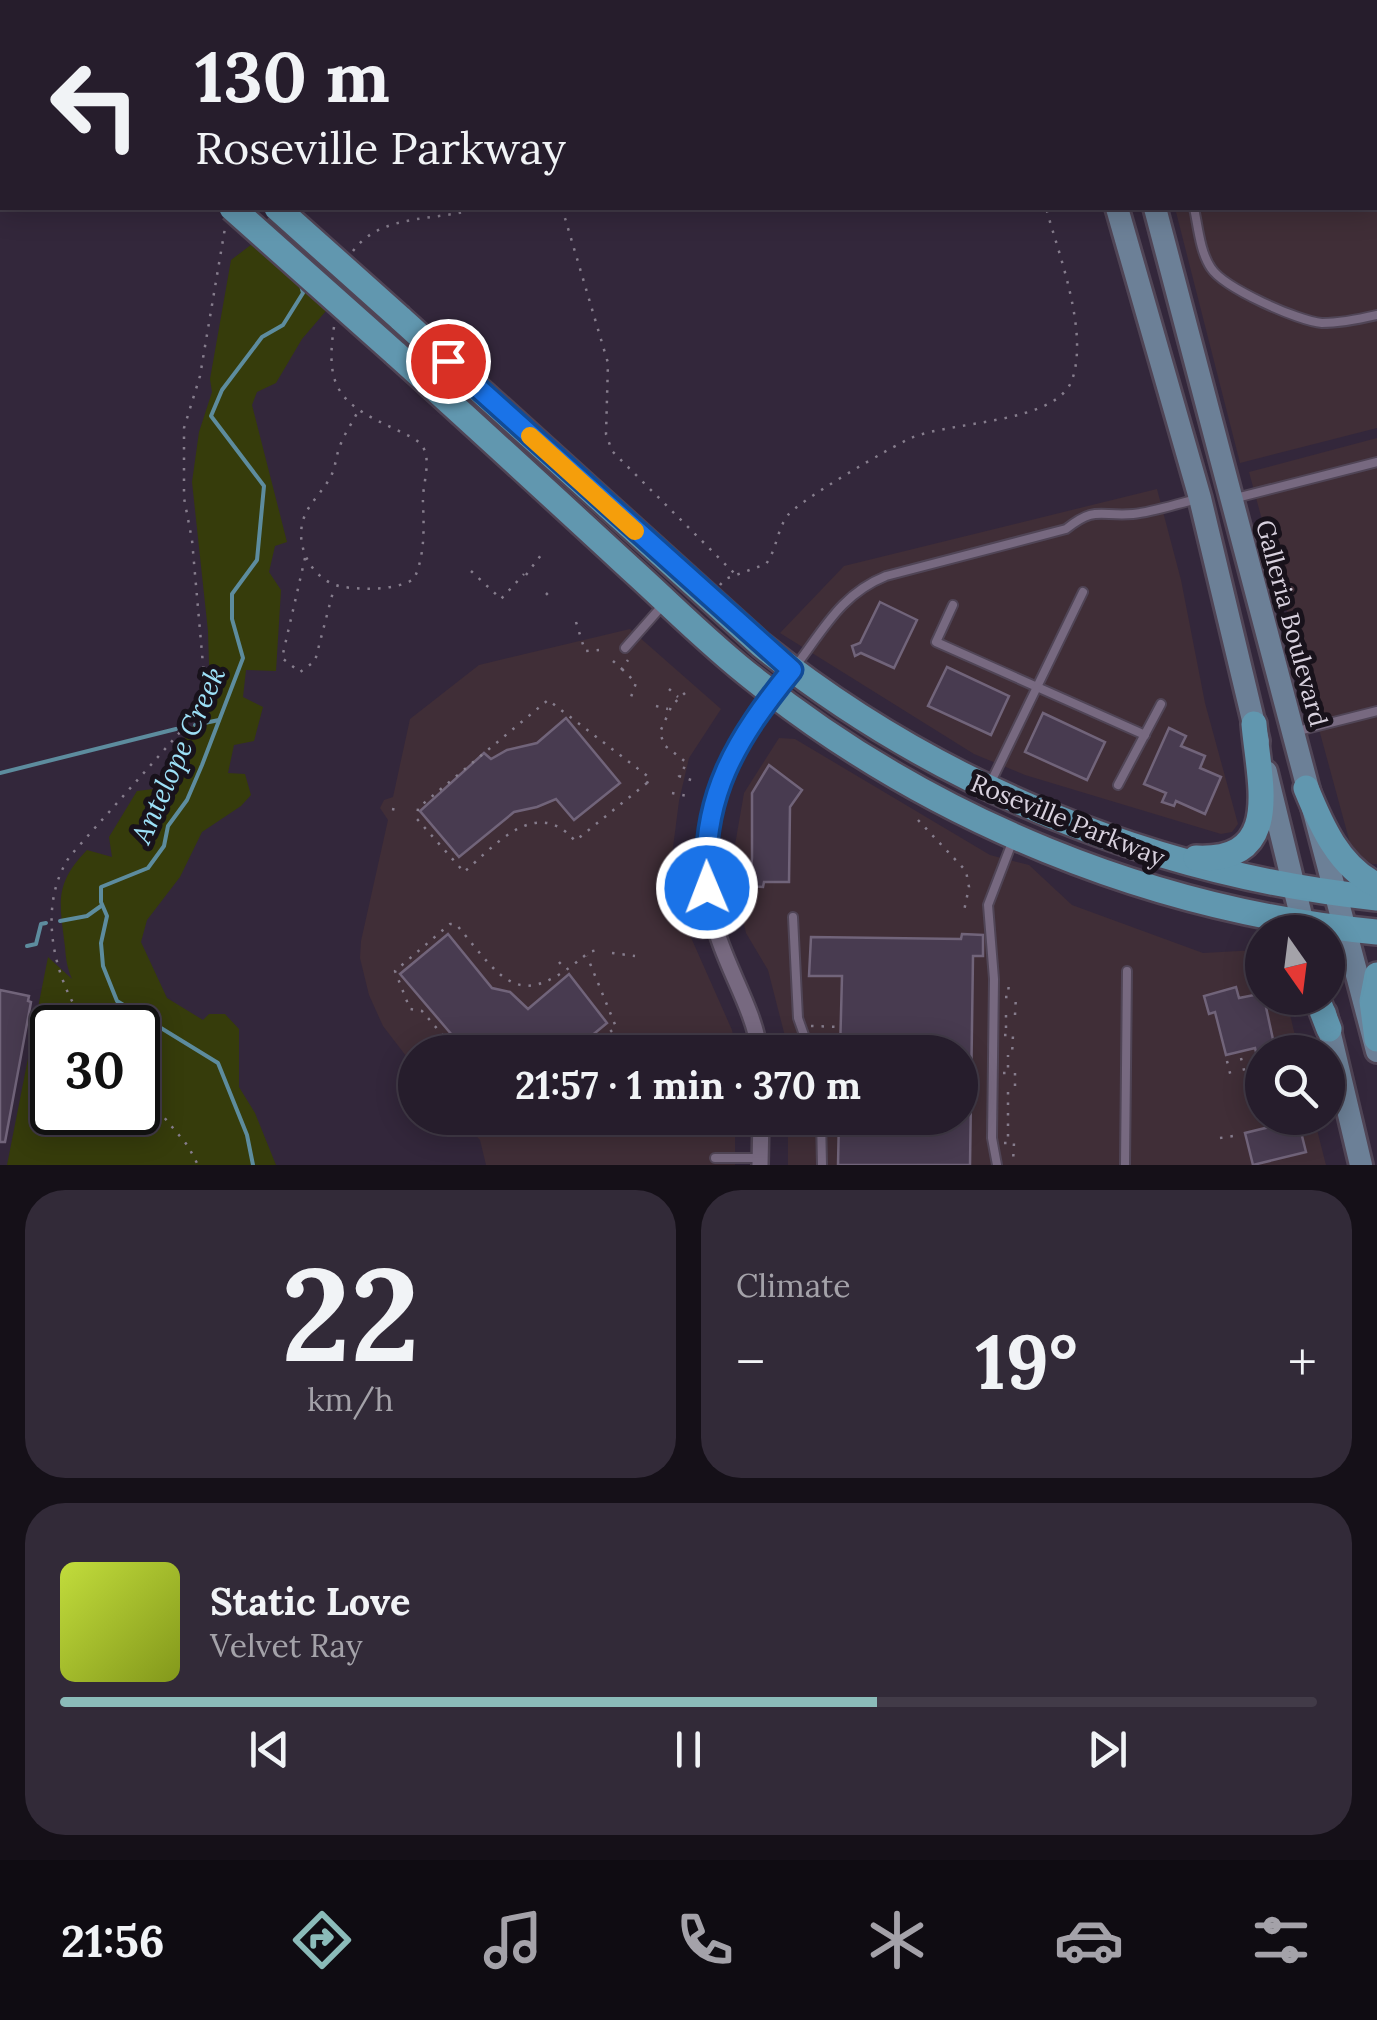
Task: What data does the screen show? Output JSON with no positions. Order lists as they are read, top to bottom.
{
  "streets": {
    "main road": ["Galleria Boulevard", "Roseville Parkway"]
  },
  "crossings": [
    ["Galleria Boulevard", "Roseville Parkway"]
  ],
  "water": ["Antelope Creek"],
  "north": "bottom",
  "page": {
    "turn": ["130 m", "Roseville Parkway"],
    "limit": "30",
    "trip": "21:57 · 1 min · 370 m",
    "tile": [
      ["22", "km/h"],
      "Climate"
    ],
    "heat": ["−", "19°", "+"],
    "song": ["Static Love", "Velvet Ray"],
    "tabs": "21:56"
  }
}
